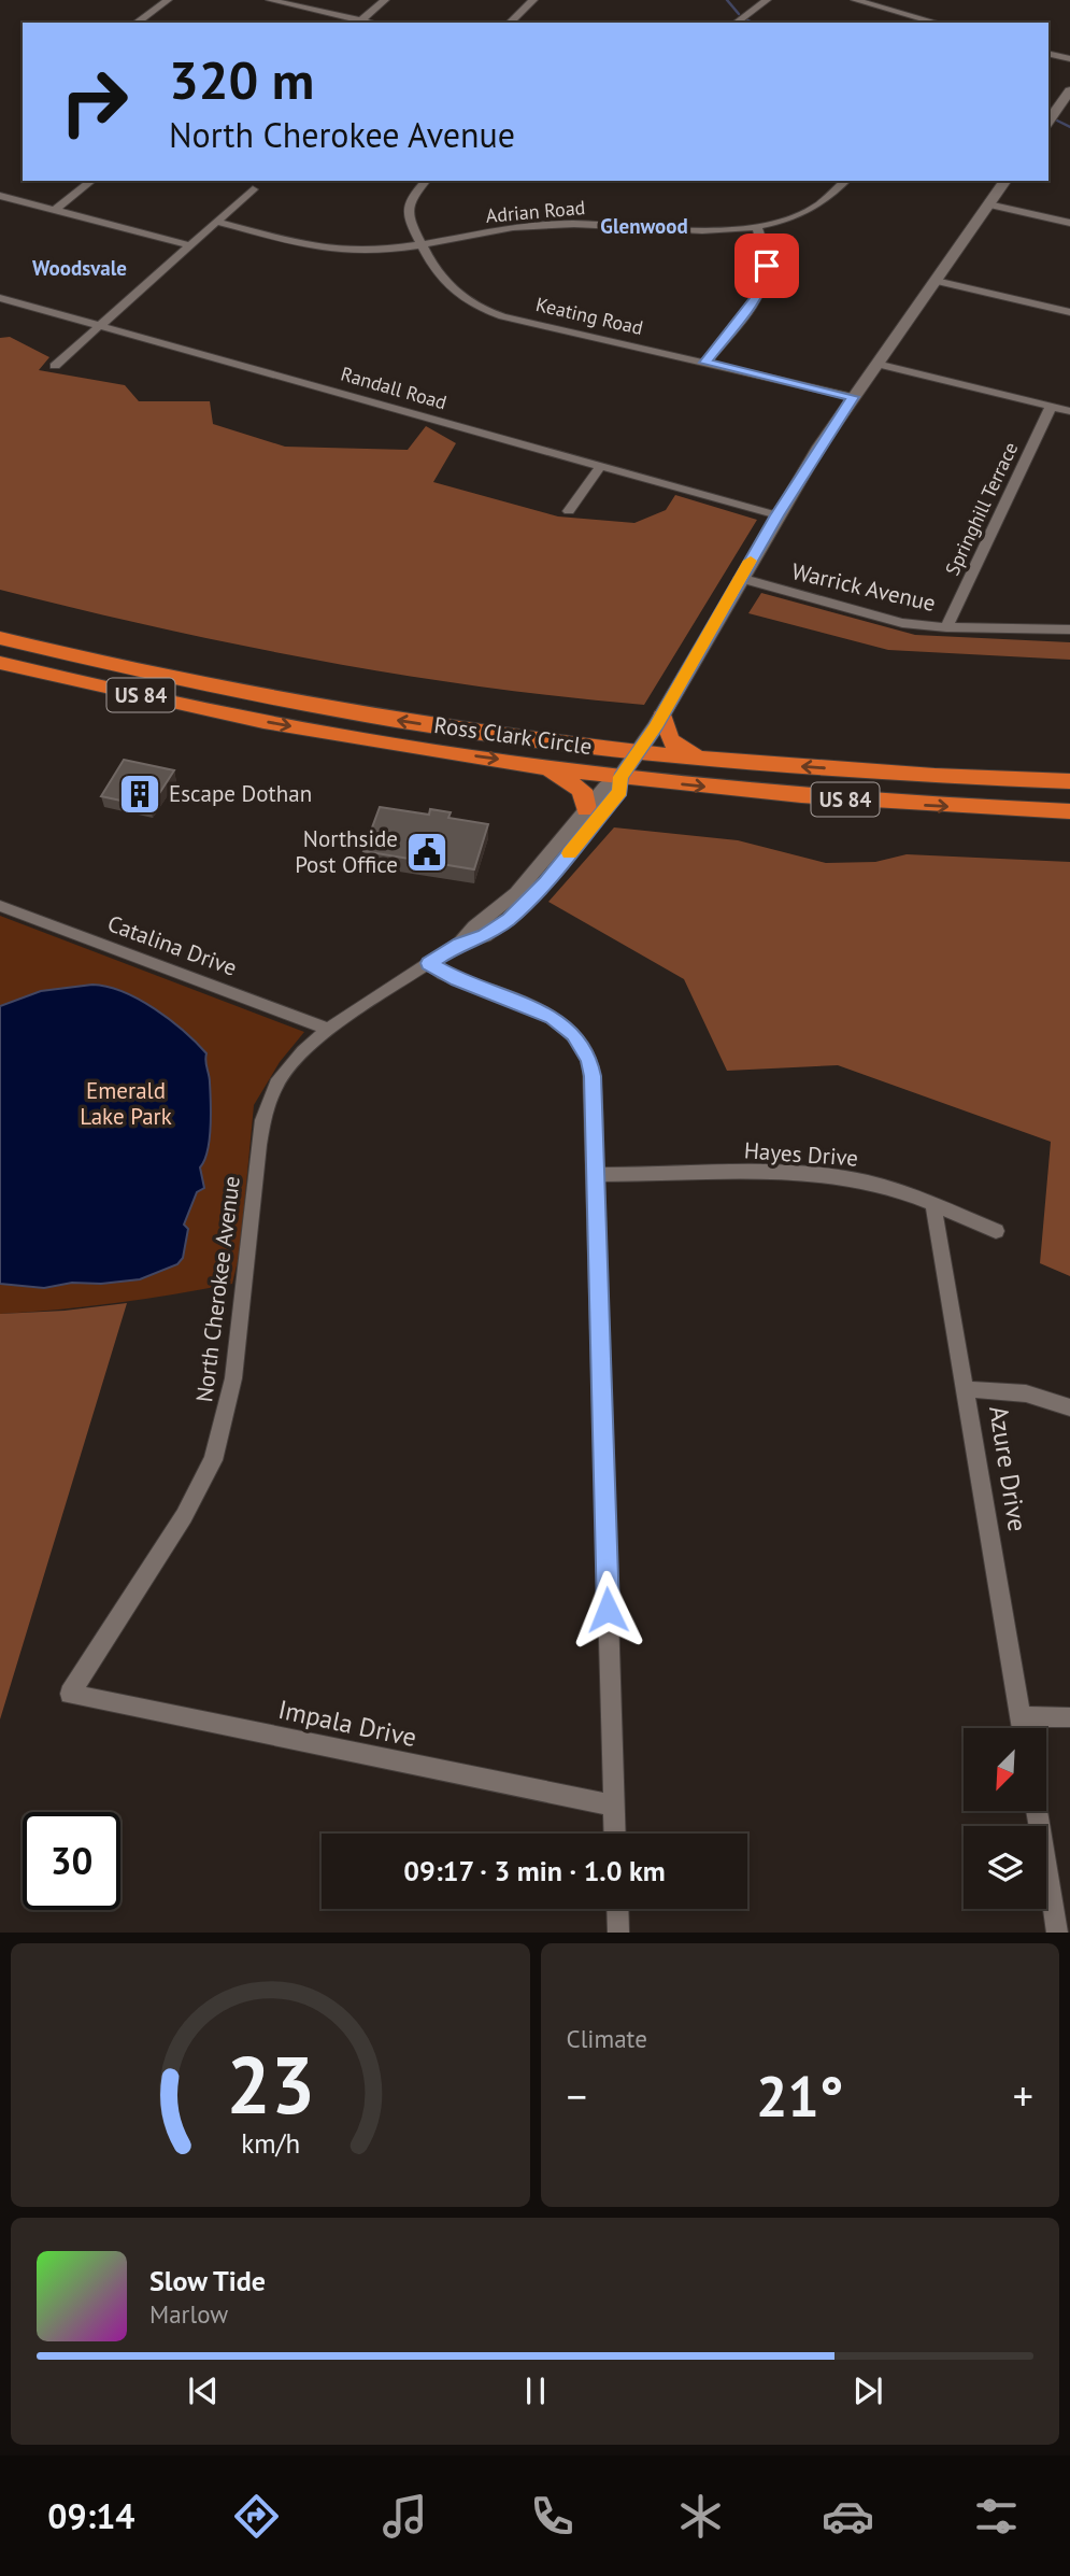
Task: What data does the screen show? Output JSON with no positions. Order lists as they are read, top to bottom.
{
  "streets": {
    "highway": ["US 84", "Ross Clark Circle"],
    "street": [
      "Adrian Road",
      "Keating Road",
      "Randall Road",
      "Springhill Terrace",
      "Warrick Avenue",
      "Catalina Drive",
      "Hayes Drive",
      "North Cherokee Avenue",
      "Azure Drive",
      "Impala Drive"
    ]
  },
  "crossings": [
    ["Adrian Road", "Keating Road"],
    ["Keating Road", "North Cherokee Avenue"],
    ["Randall Road", "North Cherokee Avenue"],
    ["Springhill Terrace", "Warrick Avenue"],
    ["Warrick Avenue", "North Cherokee Avenue"],
    ["Ross Clark Circle", "North Cherokee Avenue"],
    ["Catalina Drive", "North Cherokee Avenue"],
    ["Hayes Drive", "Azure Drive"],
    ["North Cherokee Avenue", "Impala Drive"]
  ],
  "districts": ["Glenwood", "Woodsvale"],
  "parks": ["Emerald Lake Park"],
  "places": {
    "building": ["Escape Dothan"],
    "public building": ["Northside Post Office"]
  },
  "north": "bottom left",
  "page": {
    "turn": ["320 m", "North Cherokee Avenue"],
    "limit": "30",
    "trip": "09:17 · 3 min · 1.0 km",
    "tile": "Climate",
    "heat": ["−", "21°", "+"],
    "song": ["Slow Tide", "Marlow"],
    "tabs": "09:14",
    "gauge": ["23", "km/h"]
  }
}
